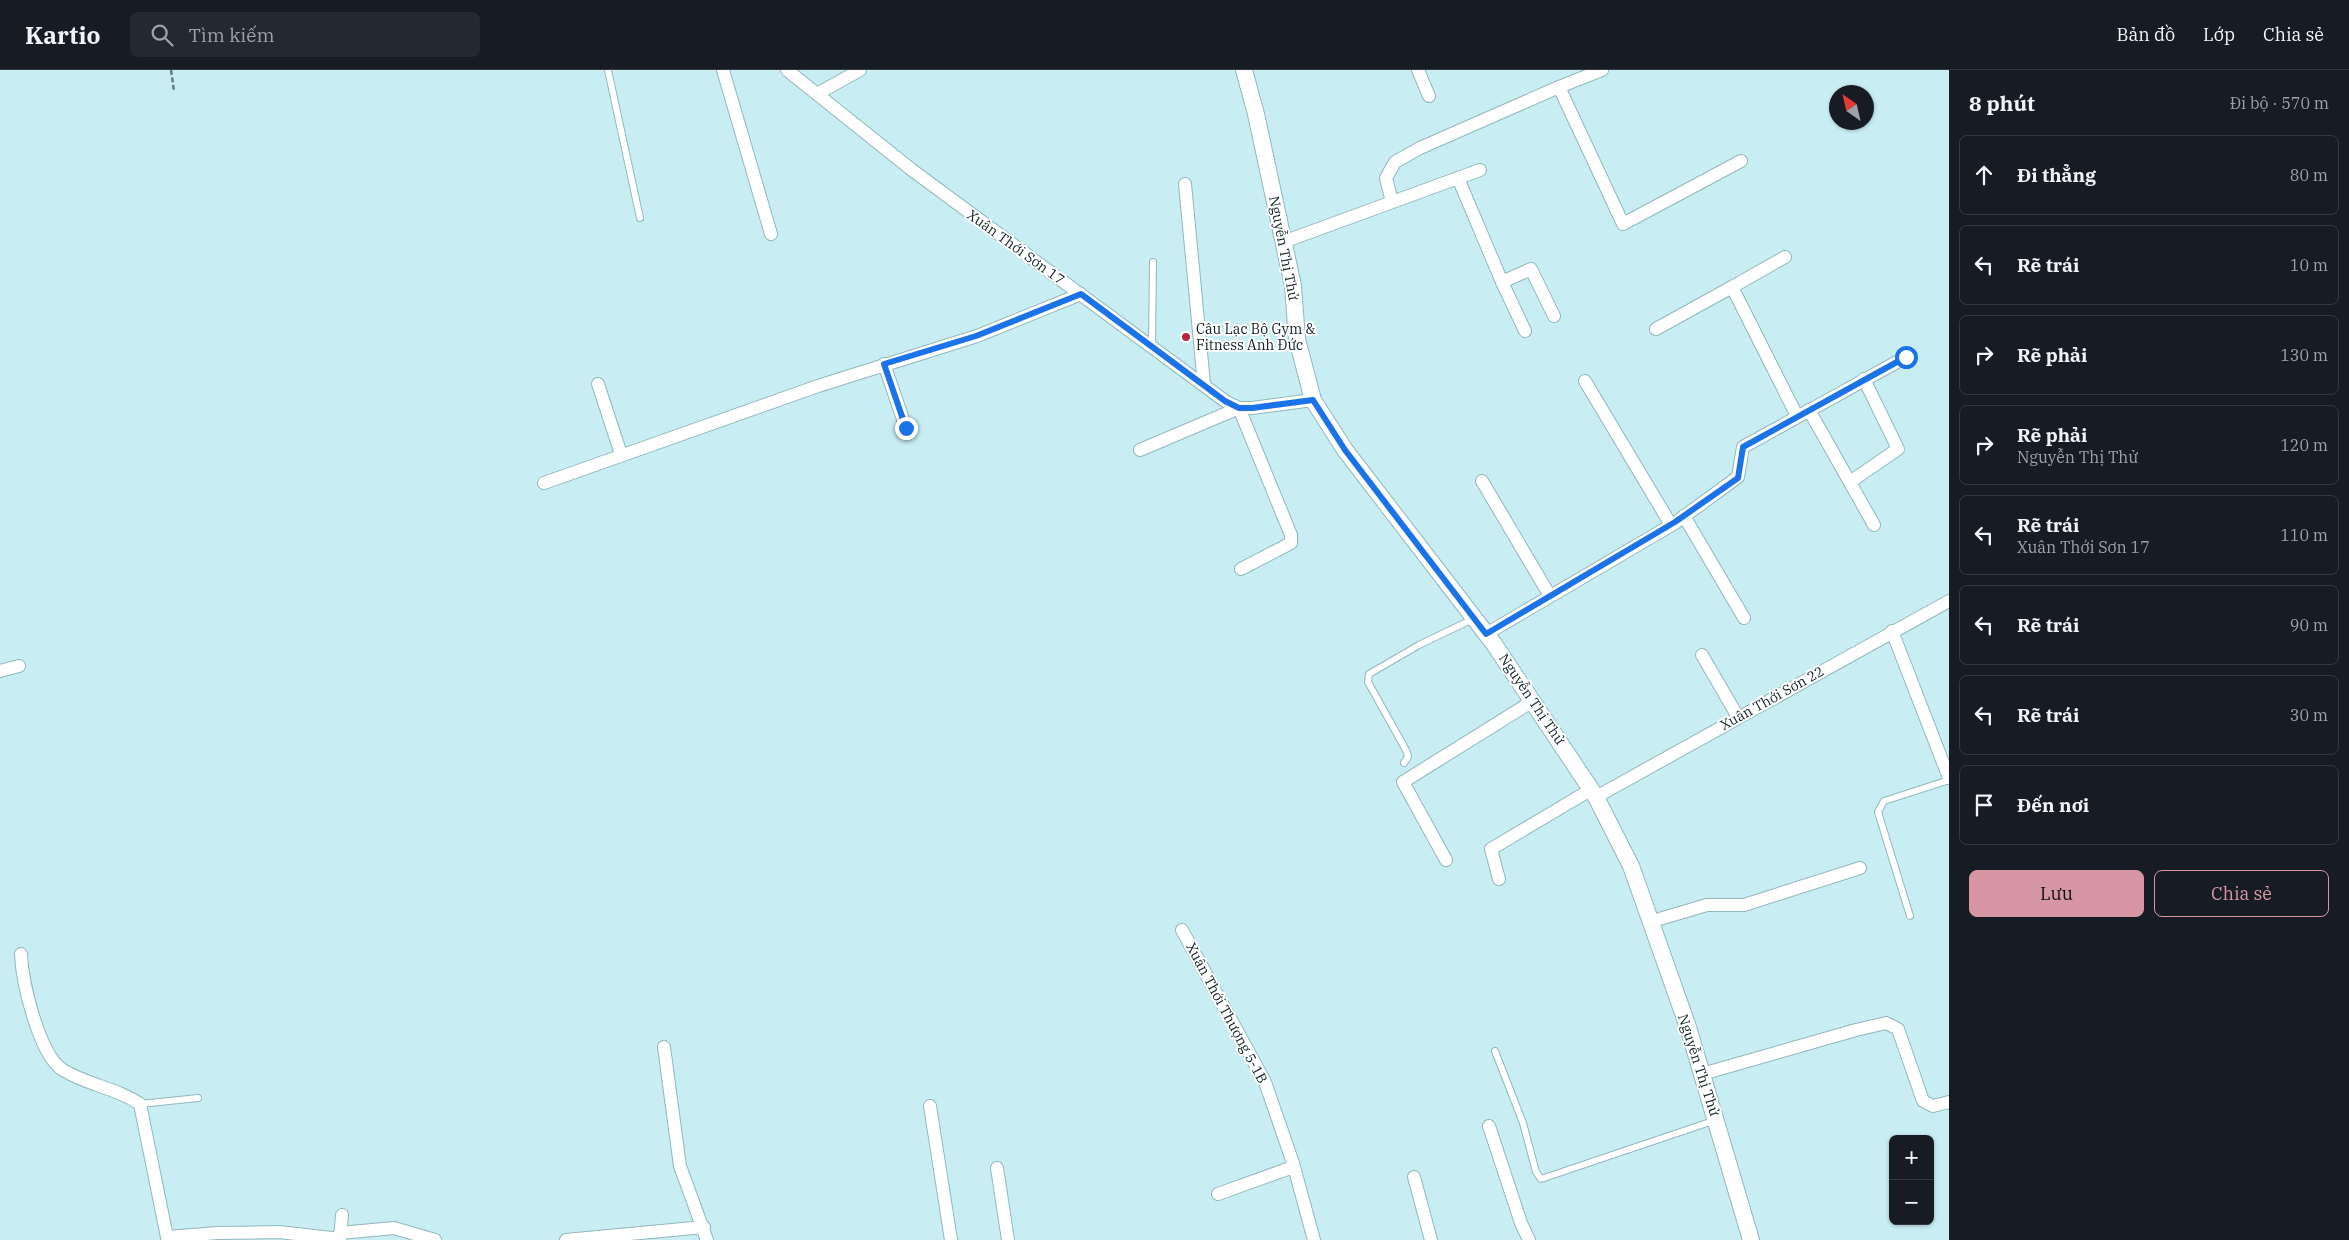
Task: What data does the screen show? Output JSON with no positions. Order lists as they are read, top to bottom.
{
  "streets": {
    "street": [
      "Xuân Thới Sơn 17",
      "Nguyễn Thị Thử",
      "Xuân Thới Sơn 22",
      "Xuân Thới Thượng 5-1B"
    ]
  },
  "crossings": [
    ["Nguyễn Thị Thử", "Xuân Thới Sơn 22"]
  ],
  "places": ["Câu Lạc Bộ Gym & Fitness Anh Đức"],
  "north": "top left",
  "page": {
    "header": "Kartio",
    "search": "Tìm kiếm",
    "nav": ["Bản đồ", "Lớp", "Chia sẻ"],
    "heading": ["8 phút", "Đi bộ · 570 m"],
    "list": [
      ["Đi thẳng", "80 m"],
      ["Rẽ trái", "10 m"],
      ["Rẽ phải", "130 m"],
      ["Rẽ phải", "Nguyễn Thị Thử", "120 m"],
      ["Rẽ trái", "Xuân Thới Sơn 17", "110 m"],
      ["Rẽ trái", "90 m"],
      ["Rẽ trái", "30 m"],
      "Đến nơi"
    ],
    "buttons": ["Lưu", "Chia sẻ"],
    "map_buttons": ["+", "−"]
  }
}
